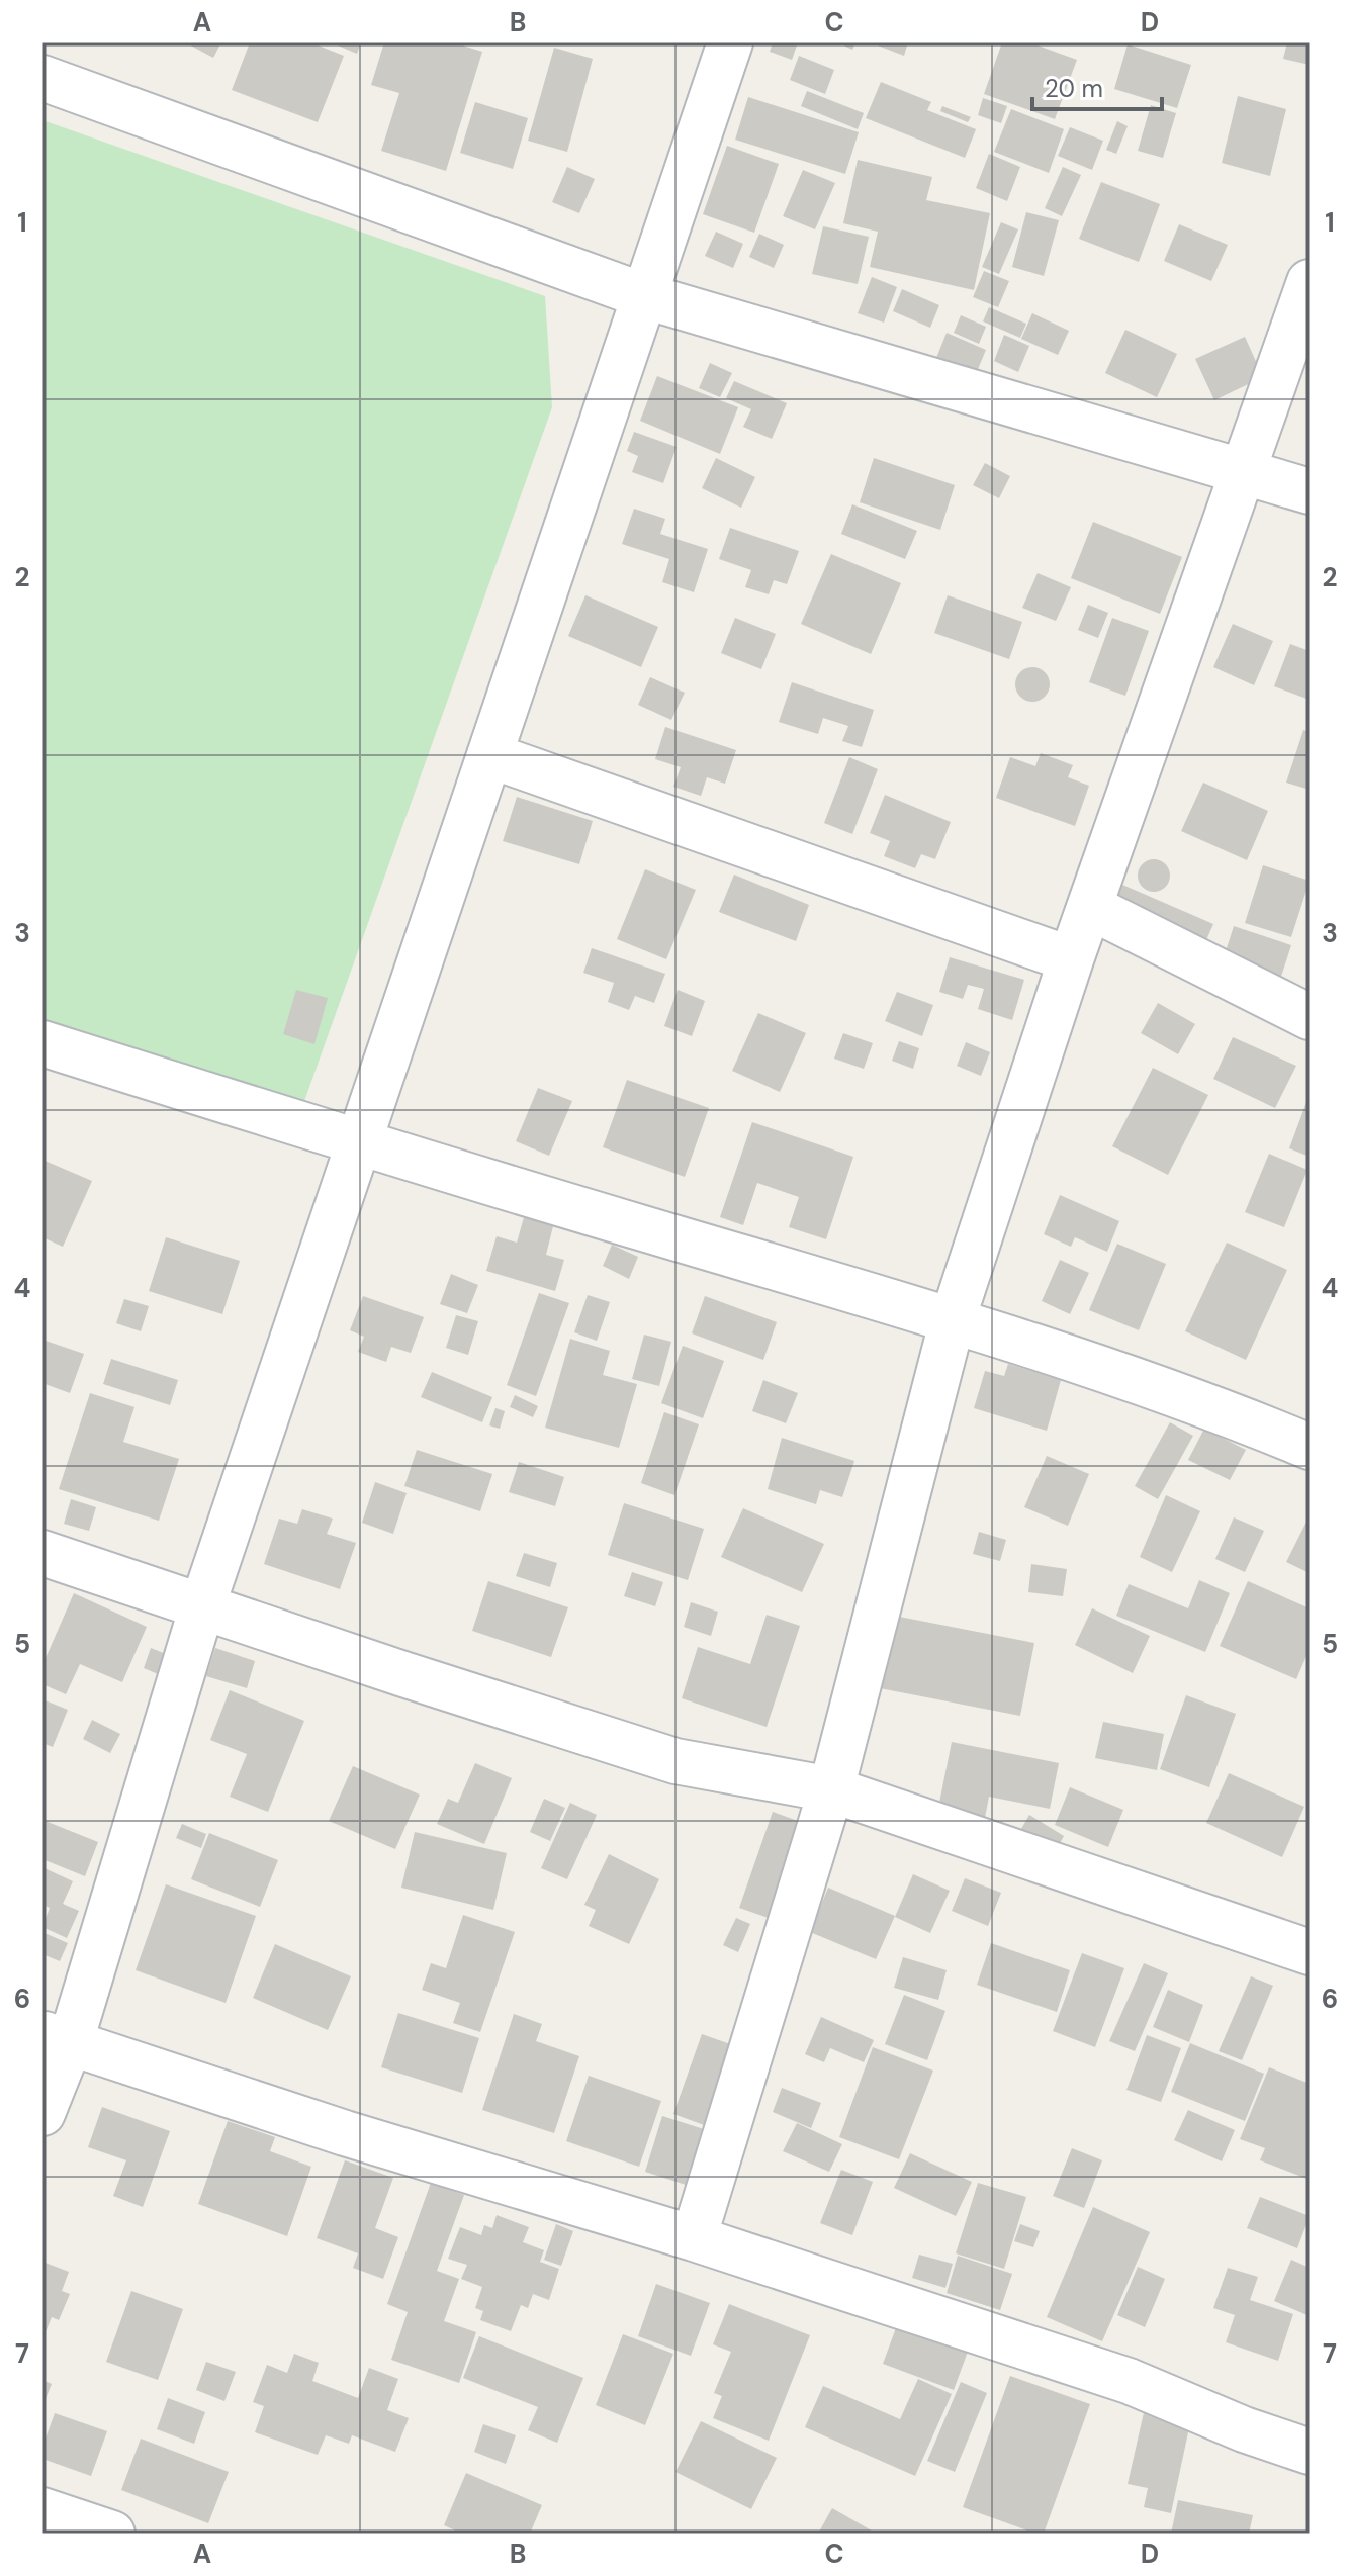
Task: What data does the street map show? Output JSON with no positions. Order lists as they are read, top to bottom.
{
  "scale_bar": "20 m",
  "grid": {
    "columns": [
      "A",
      "B",
      "C",
      "D"
    ],
    "rows": [
      "1",
      "2",
      "3",
      "4",
      "5",
      "6",
      "7"
    ]
  }
}
